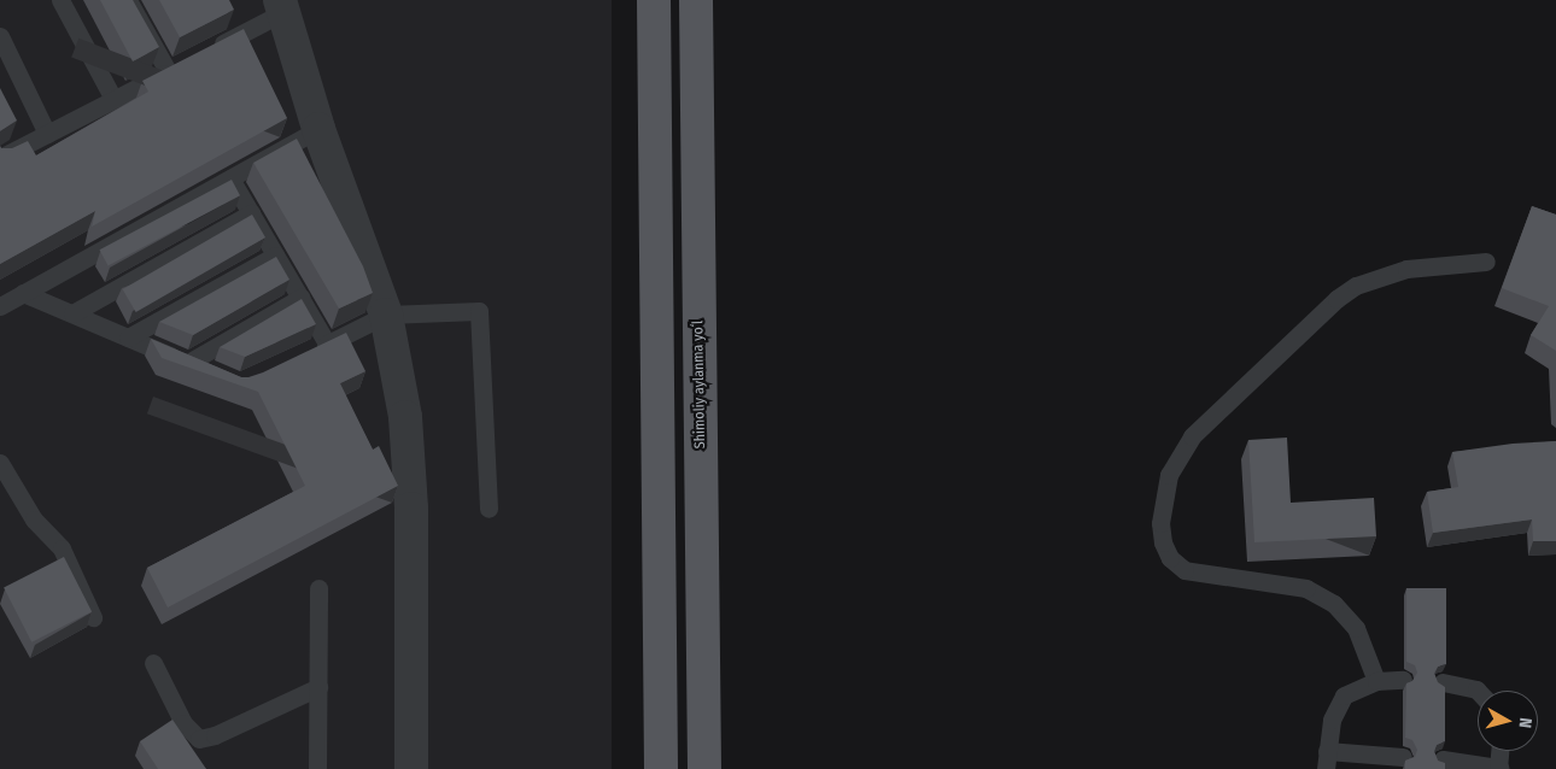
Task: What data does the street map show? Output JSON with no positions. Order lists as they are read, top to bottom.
{
  "streets": {
    "main road": ["Shimoliy aylanma yoʻl"]
  },
  "north": "right"
}
